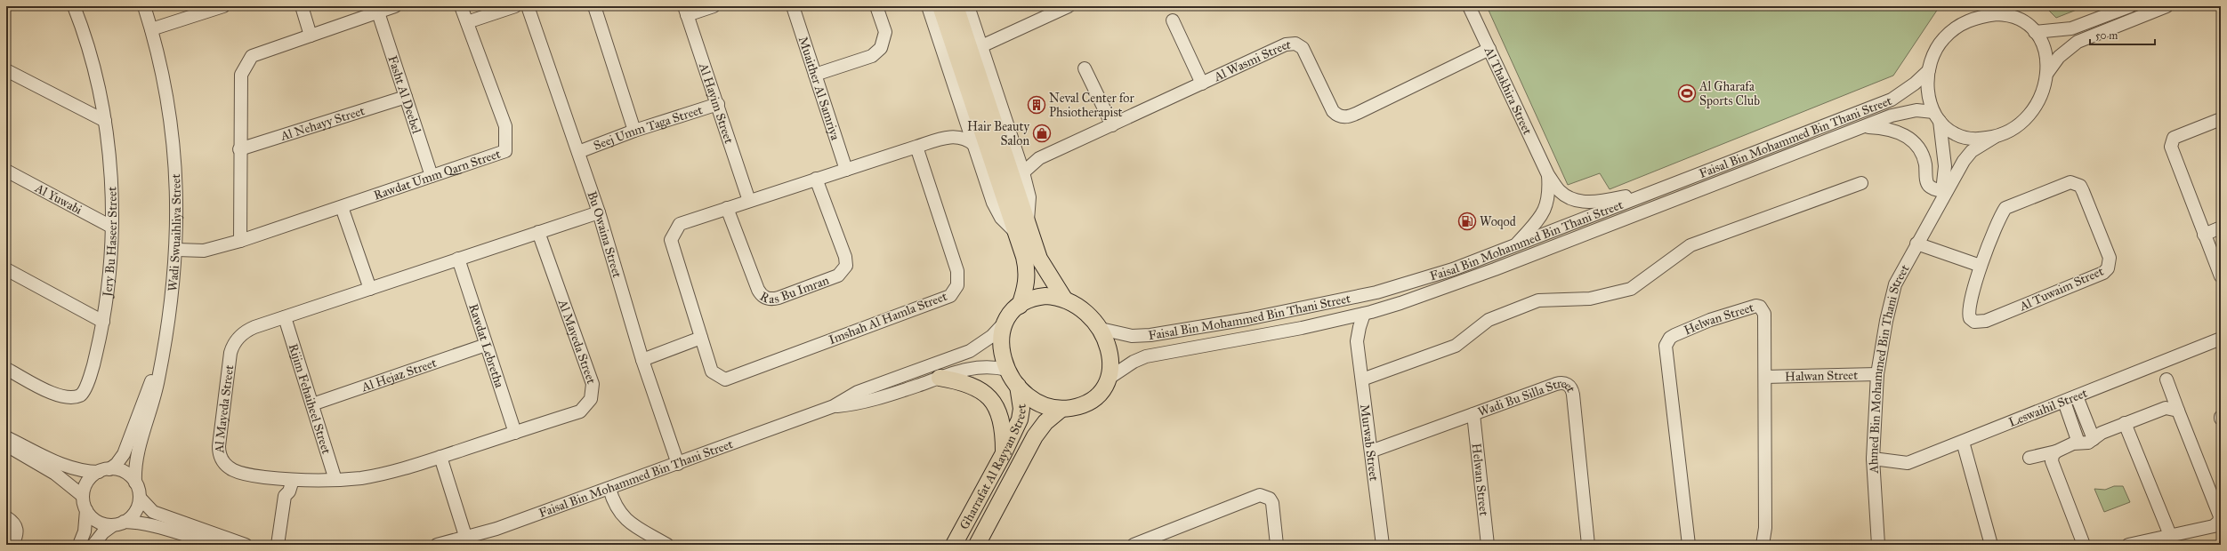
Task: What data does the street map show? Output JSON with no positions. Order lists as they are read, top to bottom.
{
  "streets": {
    "main road": ["Gharrafat Al Rayyan Street"],
    "street": [
      "Al Wasmi Street",
      "Muaither Al Samriya",
      "Al Thakhira Street",
      "Fasht Al Deebel",
      "Al Hayim Street",
      "Al Nehayy Street",
      "Seej Umm Taga Street",
      "Faisal Bin Mohammed Bin Thani Street",
      "Rawdat Umm Qarn Street",
      "Al Yuwabi",
      "Wadi Swuaihliya Street",
      "Bu Owaina Street",
      "Jery Bu Haseer Street",
      "Ras Bu Imran",
      "Al Tuwaim Street",
      "Imshah Al Hamla Street",
      "Helwan Street",
      "Al Mayeda Street",
      "Rawdat Lebretha",
      "Ahmed Bin Mohammed Bin Thani Street",
      "Al Hejaz Street",
      "Halwan Street",
      "Rijim Fehaiheel Street",
      "Wadi Bu Silla Street",
      "Leswaihil Street",
      "Murwab Street"
    ]
  },
  "crossings": [
    ["Al Wasmi Street", "Al Thakhira Street"],
    ["Muaither Al Samriya", "Imshah Al Hamla Street"],
    ["Al Thakhira Street", "Faisal Bin Mohammed Bin Thani Street"],
    ["Fasht Al Deebel", "Al Nehayy Street"],
    ["Fasht Al Deebel", "Rawdat Umm Qarn Street"],
    ["Al Hayim Street", "Seej Umm Taga Street"],
    ["Al Hayim Street", "Imshah Al Hamla Street"],
    ["Seej Umm Taga Street", "Bu Owaina Street"],
    ["Faisal Bin Mohammed Bin Thani Street", "Bu Owaina Street"],
    ["Faisal Bin Mohammed Bin Thani Street", "Ahmed Bin Mohammed Bin Thani Street"],
    ["Faisal Bin Mohammed Bin Thani Street", "Murwab Street"],
    ["Faisal Bin Mohammed Bin Thani Street", "Gharrafat Al Rayyan Street"],
    ["Rawdat Umm Qarn Street", "Wadi Swuaihliya Street"],
    ["Al Yuwabi", "Jery Bu Haseer Street"],
    ["Bu Owaina Street", "Al Mayeda Street"],
    ["Ras Bu Imran", "Imshah Al Hamla Street"],
    ["Helwan Street", "Halwan Street"],
    ["Helwan Street", "Wadi Bu Silla Street"],
    ["Al Mayeda Street", "Rawdat Lebretha"],
    ["Al Mayeda Street", "Rijim Fehaiheel Street"],
    ["Rawdat Lebretha", "Al Hejaz Street"],
    ["Ahmed Bin Mohammed Bin Thani Street", "Halwan Street"],
    ["Ahmed Bin Mohammed Bin Thani Street", "Leswaihil Street"],
    ["Al Hejaz Street", "Rijim Fehaiheel Street"],
    ["Wadi Bu Silla Street", "Murwab Street"]
  ],
  "places": {
    "sports": ["Al Gharafa Sports Club"],
    "building": ["Neval Center for Phsiotherapist"],
    "shop": ["Hair Beauty Salon"],
    "fuel station": ["Woqod"]
  },
  "scale_bar": "50 m"
}
